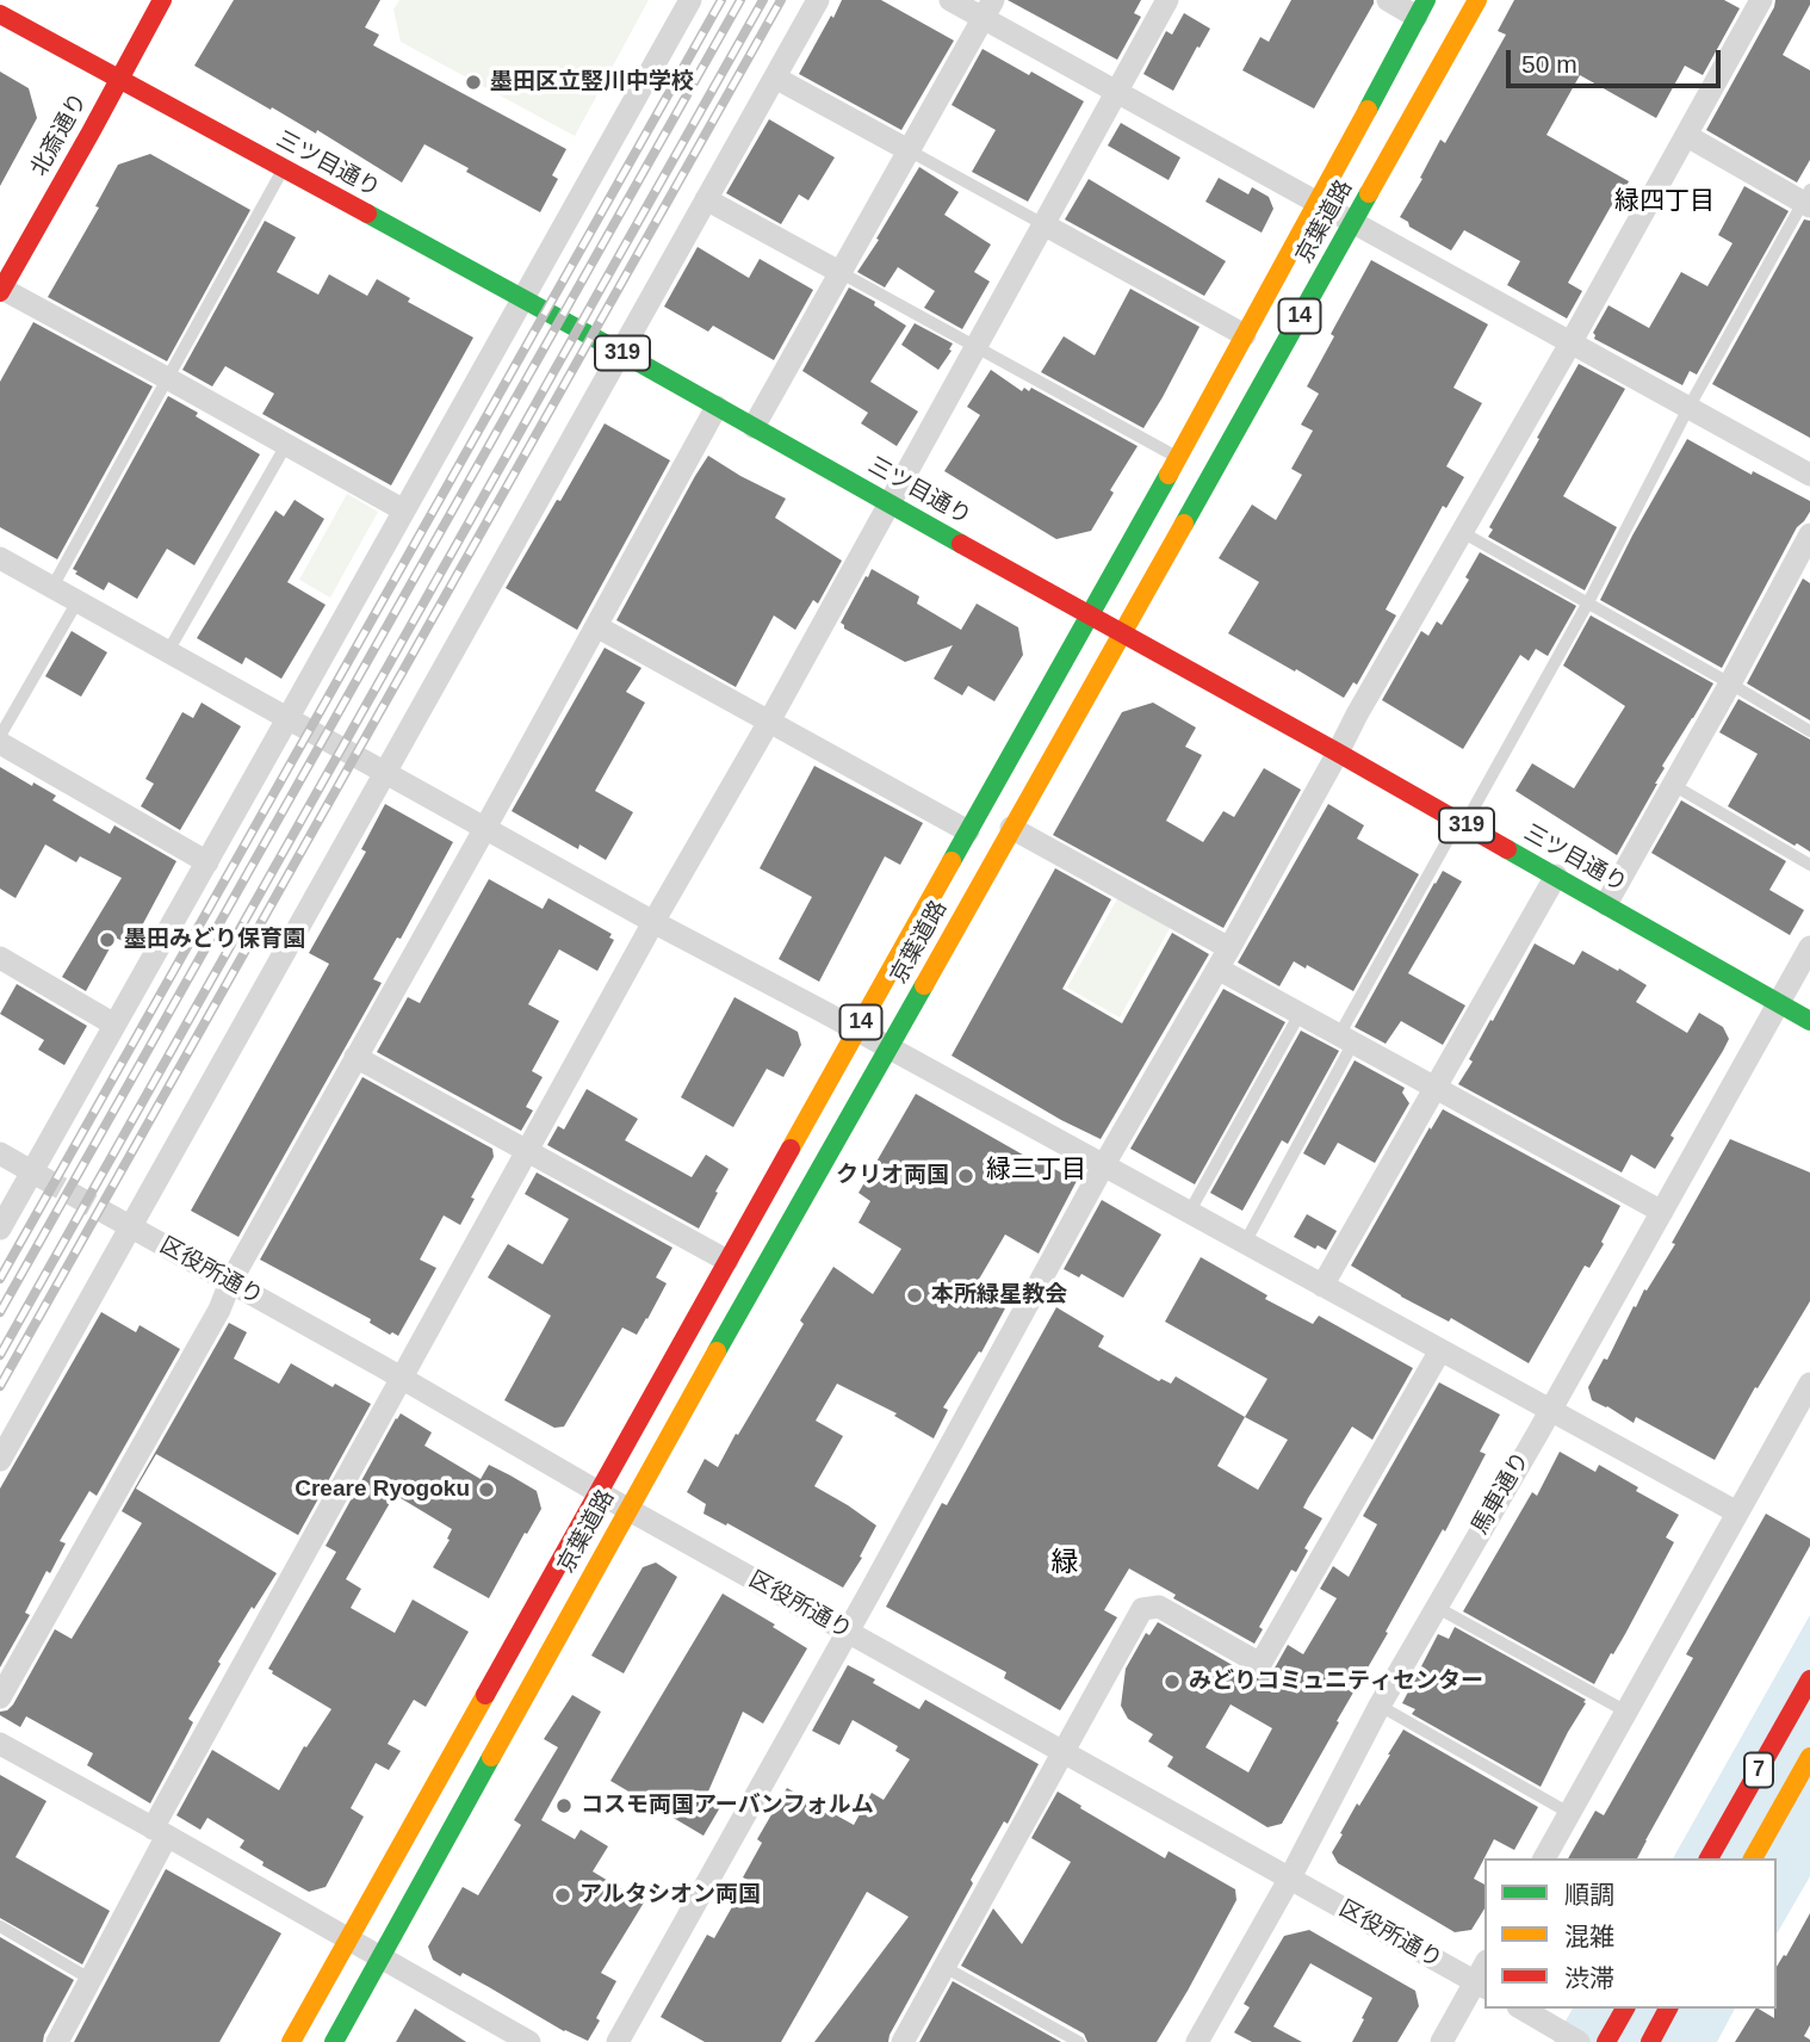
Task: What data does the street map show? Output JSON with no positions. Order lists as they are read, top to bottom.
{
  "streets": {
    "main road": [
      "北斎通り",
      "三ツ目通り",
      "京葉道路",
      "14",
      "319",
      "7"
    ],
    "street": ["区役所通り", "馬車通り"]
  },
  "crossings": [
    ["北斎通り", "三ツ目通り"],
    ["三ツ目通り", "京葉道路"],
    ["三ツ目通り", "馬車通り"],
    ["京葉道路", "区役所通り"],
    ["区役所通り", "馬車通り"]
  ],
  "districts": ["緑四丁目", "緑三丁目", "緑"],
  "places": [
    "墨田区立竪川中学校",
    "墨田みどり保育園",
    "クリオ両国",
    "本所緑星教会",
    "Creare Ryogoku",
    "みどりコミュニティセンター",
    "コスモ両国アーバンフォルム",
    "アルタシオン両国"
  ],
  "legend": ["順調", "混雑", "渋滞"],
  "scale_bar": "50 m"
}
